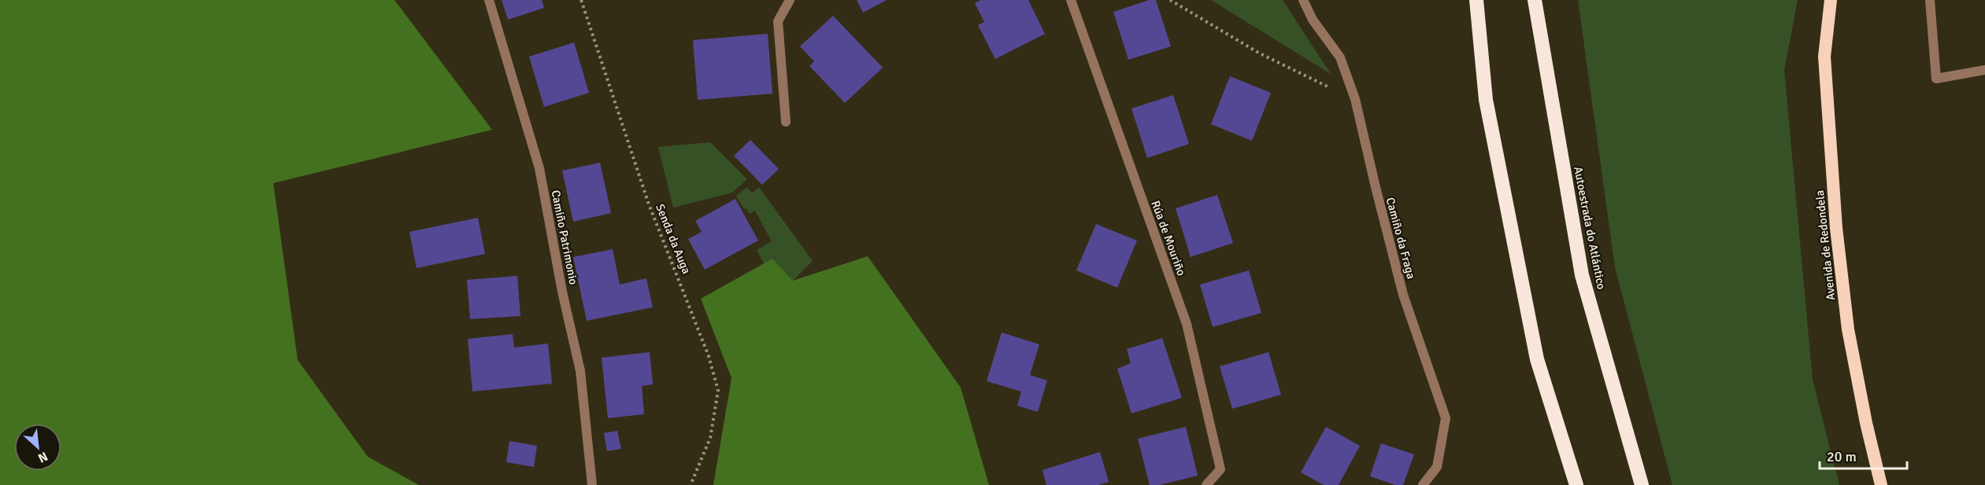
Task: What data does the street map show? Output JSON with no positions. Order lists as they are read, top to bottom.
{
  "streets": {
    "highway": ["Autoestrada do Atlántico", "Avenida de Redondela"],
    "street": ["Camiño Patrimonio", "Rúa de Mouriño", "Camiño da Fraga"],
    "path": ["Senda da Auga"]
  },
  "scale_bar": "20 m",
  "north": "bottom right"
}
